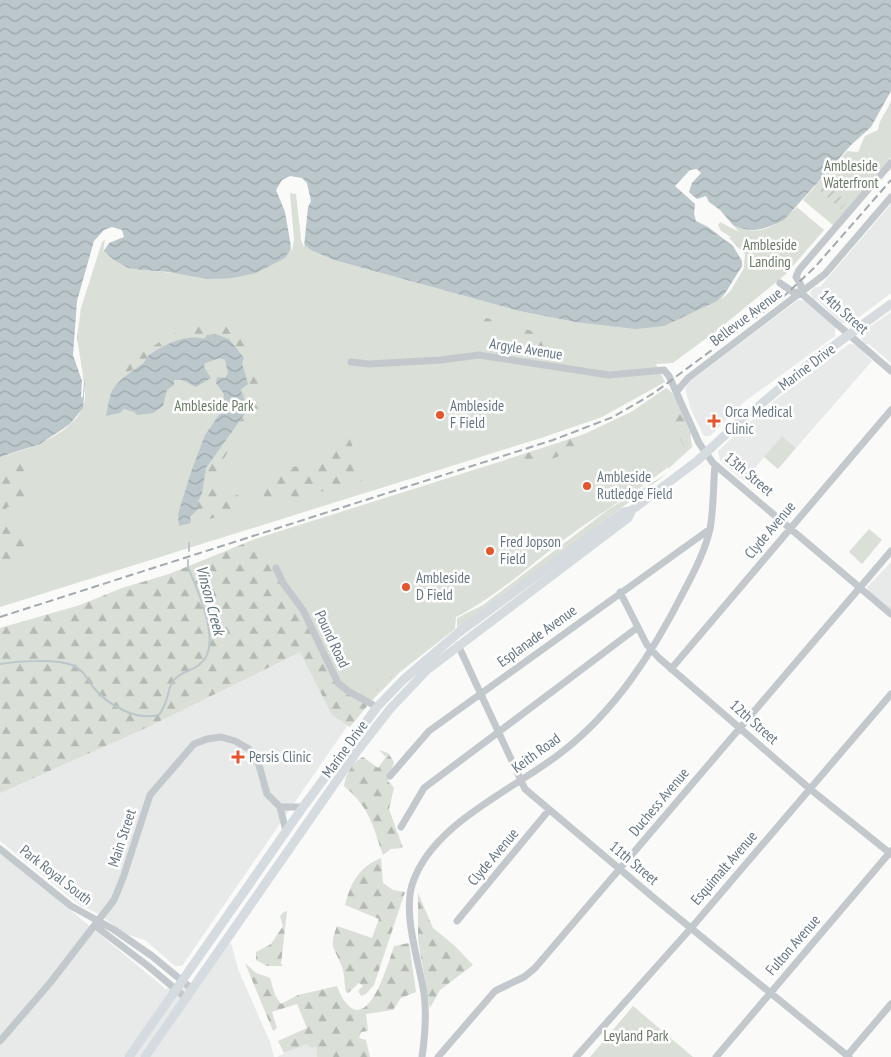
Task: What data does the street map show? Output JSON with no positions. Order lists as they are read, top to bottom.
{
  "streets": {
    "main road": ["Marine Drive"],
    "street": [
      "14th Street",
      "Bellevue Avenue",
      "Argyle Avenue",
      "13th Street",
      "Clyde Avenue",
      "Esplanade Avenue",
      "Pound Road",
      "12th Street",
      "Keith Road",
      "Duchess Avenue",
      "Main Street",
      "11th Street",
      "Esquimalt Avenue",
      "Park Royal South",
      "Fulton Avenue"
    ]
  },
  "crossings": [
    ["14th Street", "Bellevue Avenue"],
    ["14th Street", "Marine Drive"],
    ["Bellevue Avenue", "13th Street"],
    ["Argyle Avenue", "13th Street"],
    ["Marine Drive", "13th Street"],
    ["Marine Drive", "Pound Road"],
    ["Marine Drive", "Main Street"],
    ["Marine Drive", "11th Street"],
    ["Marine Drive", "Park Royal South"],
    ["13th Street", "Clyde Avenue"],
    ["13th Street", "Keith Road"],
    ["13th Street", "Duchess Avenue"],
    ["Clyde Avenue", "12th Street"],
    ["Clyde Avenue", "11th Street"],
    ["Esplanade Avenue", "12th Street"],
    ["Esplanade Avenue", "Keith Road"],
    ["Esplanade Avenue", "11th Street"],
    ["12th Street", "Keith Road"],
    ["12th Street", "Duchess Avenue"],
    ["12th Street", "Esquimalt Avenue"],
    ["12th Street", "Fulton Avenue"],
    ["Keith Road", "11th Street"],
    ["Duchess Avenue", "11th Street"],
    ["Main Street", "Park Royal South"],
    ["11th Street", "Esquimalt Avenue"],
    ["11th Street", "Fulton Avenue"]
  ],
  "water": ["Vinson Creek"],
  "parks": [
    "Ambleside Waterfront",
    "Ambleside Landing",
    "Ambleside Park",
    "Leyland Park"
  ],
  "places": {
    "other": [
      "Ambleside F Field",
      "Ambleside Rutledge Field",
      "Fred Jopson Field",
      "Ambleside D Field"
    ],
    "health": ["Orca Medical Clinic", "Persis Clinic"]
  }
}
